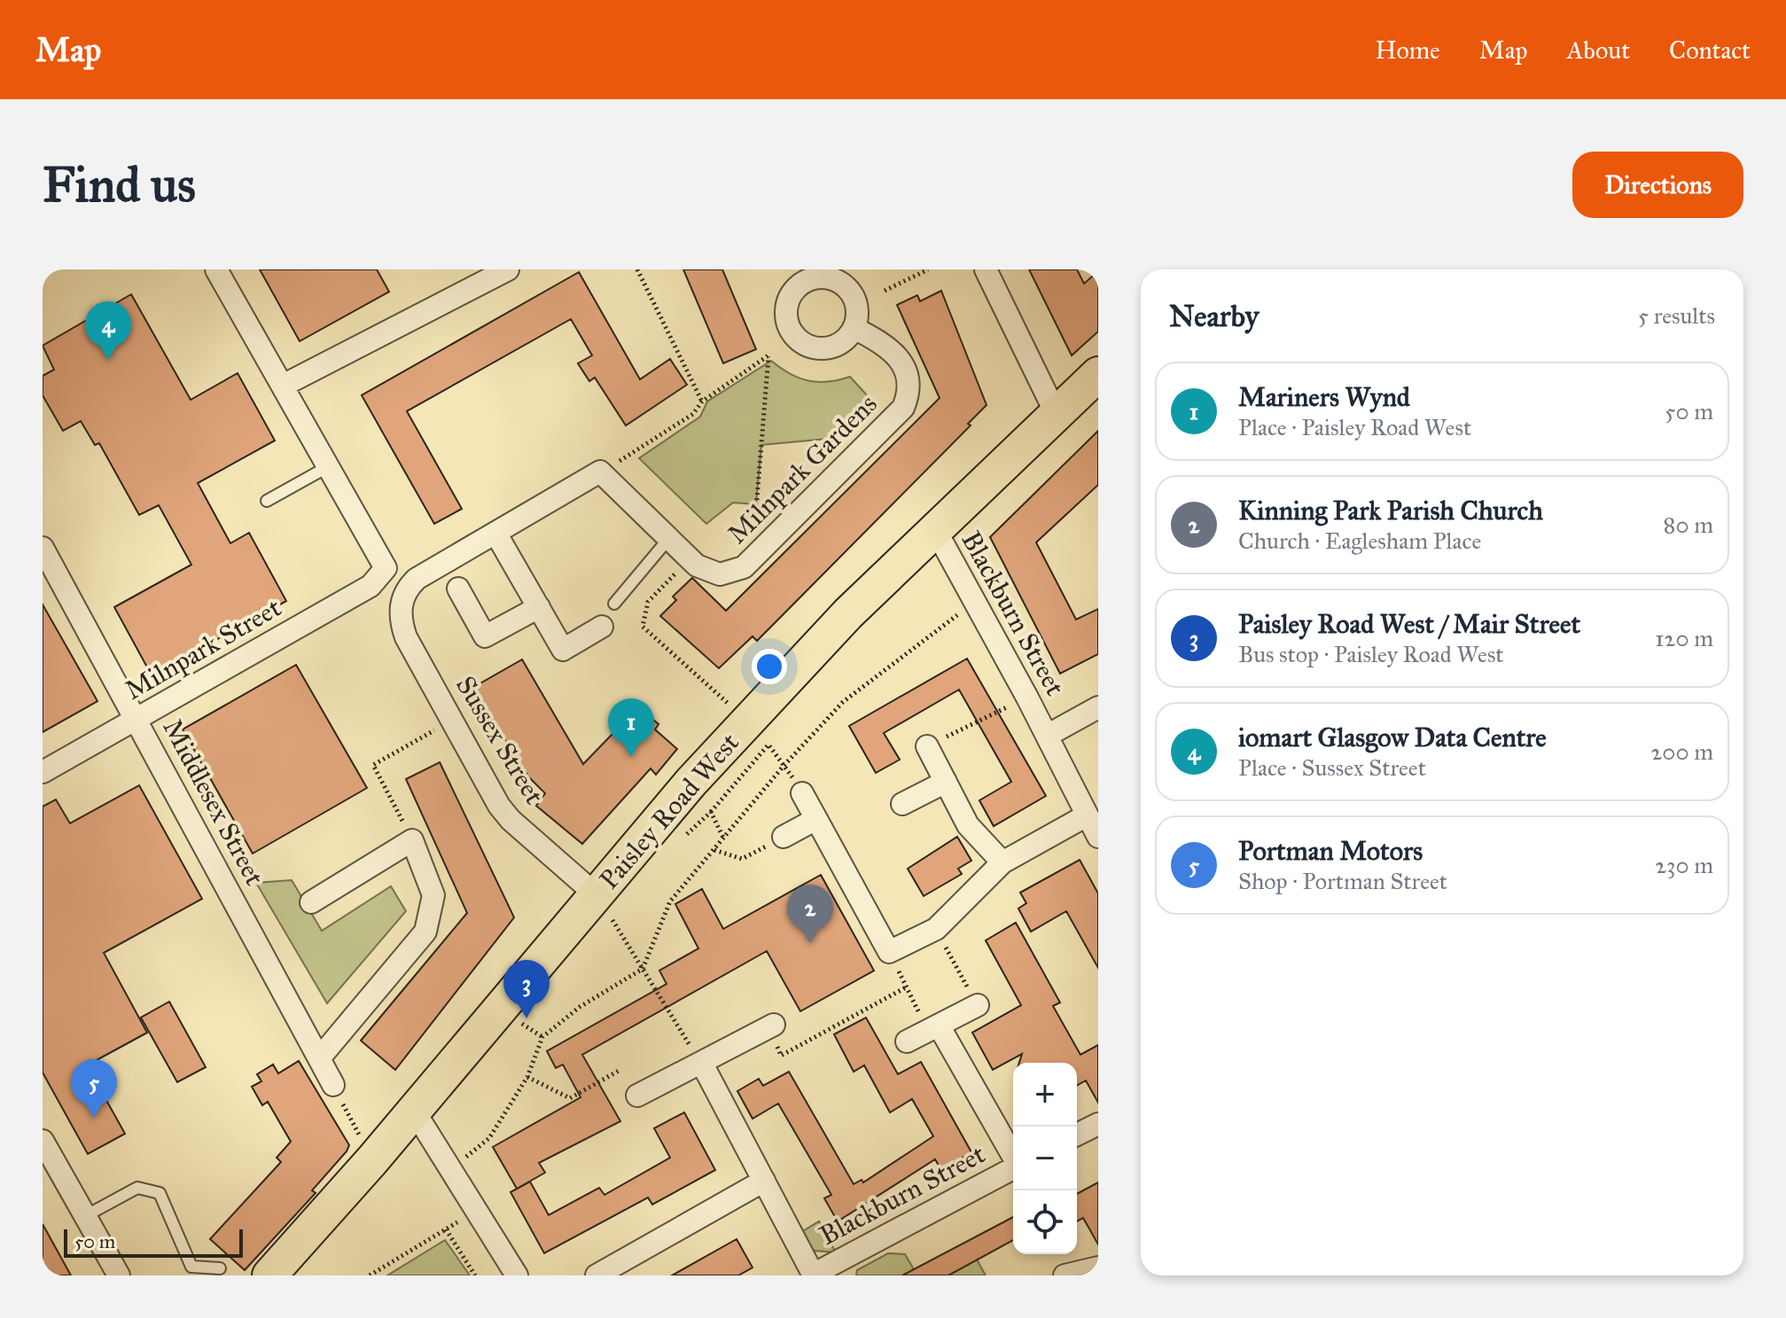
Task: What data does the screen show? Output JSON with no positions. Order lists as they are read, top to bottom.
{
  "streets": {
    "main road": ["Paisley Road West"],
    "street": [
      "Milnpark Gardens",
      "Blackburn Street",
      "Milnpark Street",
      "Sussex Street",
      "Middlesex Street"
    ]
  },
  "crossings": [
    ["Blackburn Street", "Paisley Road West"],
    ["Milnpark Street", "Middlesex Street"],
    ["Sussex Street", "Paisley Road West"]
  ],
  "scale_bar": "50 m",
  "page": {
    "header": "Map",
    "nav": [
      "Home",
      "Map",
      "About",
      "Contact"
    ],
    "buttons": "Directions",
    "title": "Find us",
    "heading": ["Nearby", "5 results"],
    "pins": [
      "4",
      "1",
      "2",
      "3",
      "5"
    ],
    "list": [
      {
        "mark": "1",
        "name": "Mariners Wynd",
        "note": "Place · Paisley Road West",
        "value": "50 m"
      },
      {
        "mark": "2",
        "name": "Kinning Park Parish Church",
        "note": "Church · Eaglesham Place",
        "value": "80 m"
      },
      {
        "mark": "3",
        "name": "Paisley Road West / Mair Street",
        "note": "Bus stop · Paisley Road West",
        "value": "120 m"
      },
      {
        "mark": "4",
        "name": "iomart Glasgow Data Centre",
        "note": "Place · Sussex Street",
        "value": "200 m"
      },
      {
        "mark": "5",
        "name": "Portman Motors",
        "note": "Shop · Portman Street",
        "value": "230 m"
      }
    ],
    "map_buttons": ["+", "−"],
    "scale": "50 m"
  }
}
